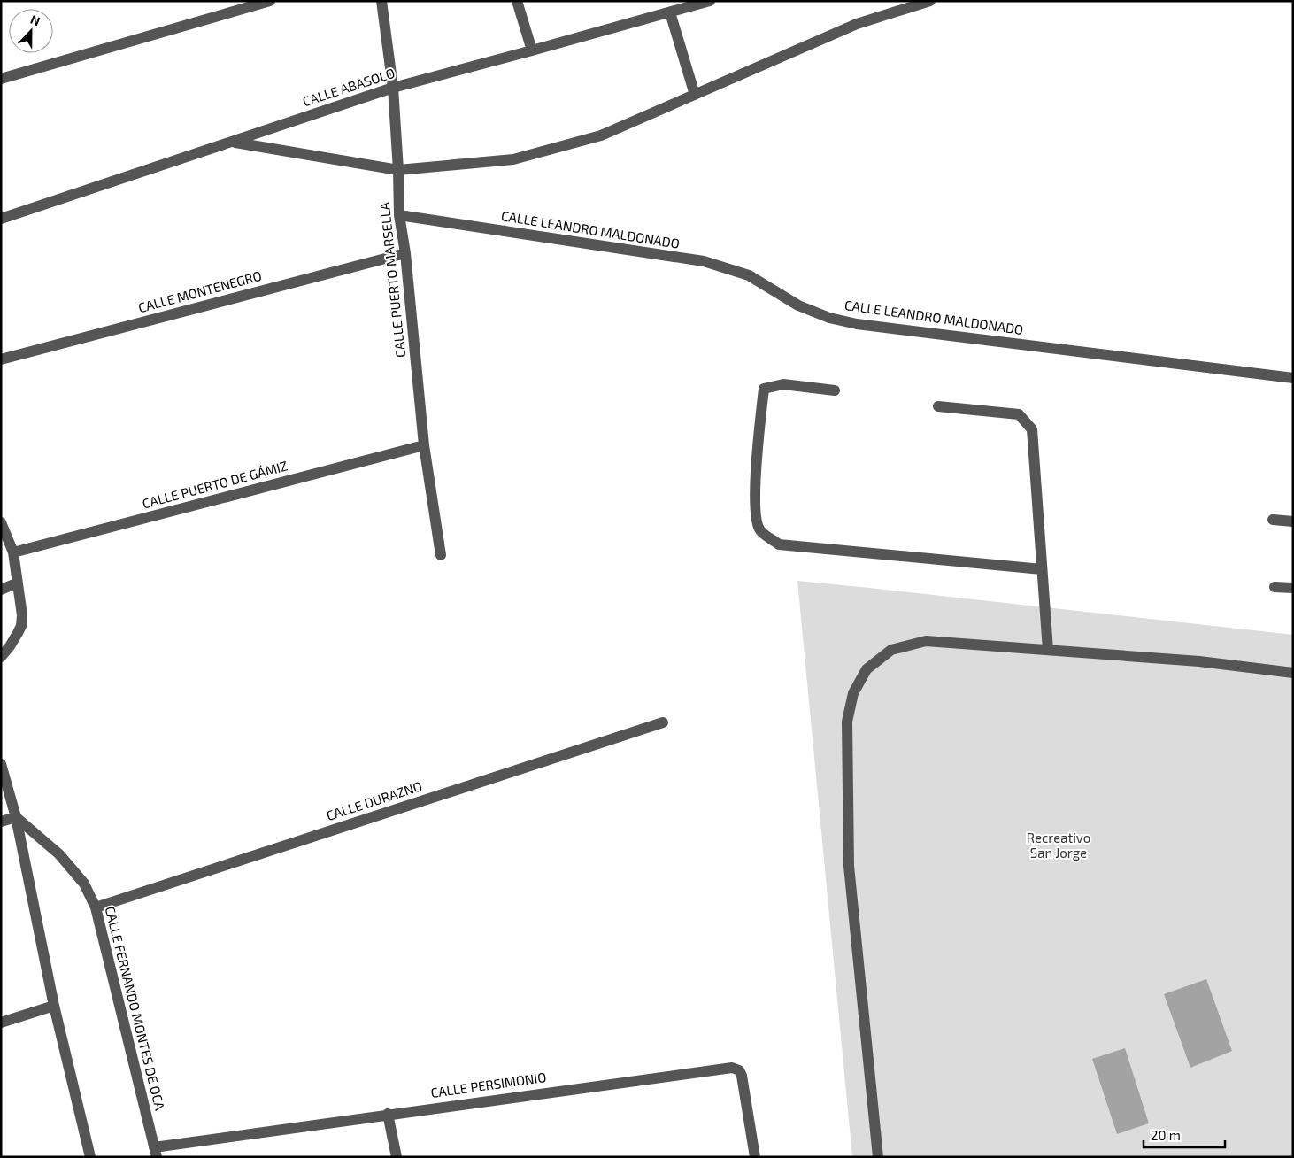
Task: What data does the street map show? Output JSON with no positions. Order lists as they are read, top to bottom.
{
  "streets": {
    "street": [
      "CALLE ABASOLO",
      "CALLE LEANDRO MALDONADO",
      "CALLE PUERTO MARSELLA",
      "CALLE MONTENEGRO",
      "CALLE PUERTO DE GÁMIZ",
      "CALLE DURAZNO",
      "CALLE FERNANDO MONTES DE OCA",
      "CALLE PERSIMONIO"
    ]
  },
  "crossings": [
    ["CALLE ABASOLO", "CALLE PUERTO MARSELLA"],
    ["CALLE LEANDRO MALDONADO", "CALLE PUERTO MARSELLA"],
    ["CALLE PUERTO MARSELLA", "CALLE MONTENEGRO"],
    ["CALLE PUERTO MARSELLA", "CALLE PUERTO DE GÁMIZ"],
    ["CALLE DURAZNO", "CALLE FERNANDO MONTES DE OCA"],
    ["CALLE FERNANDO MONTES DE OCA", "CALLE PERSIMONIO"]
  ],
  "parks": ["Recreativo San Jorge"],
  "scale_bar": "20 m",
  "north": "top"
}
